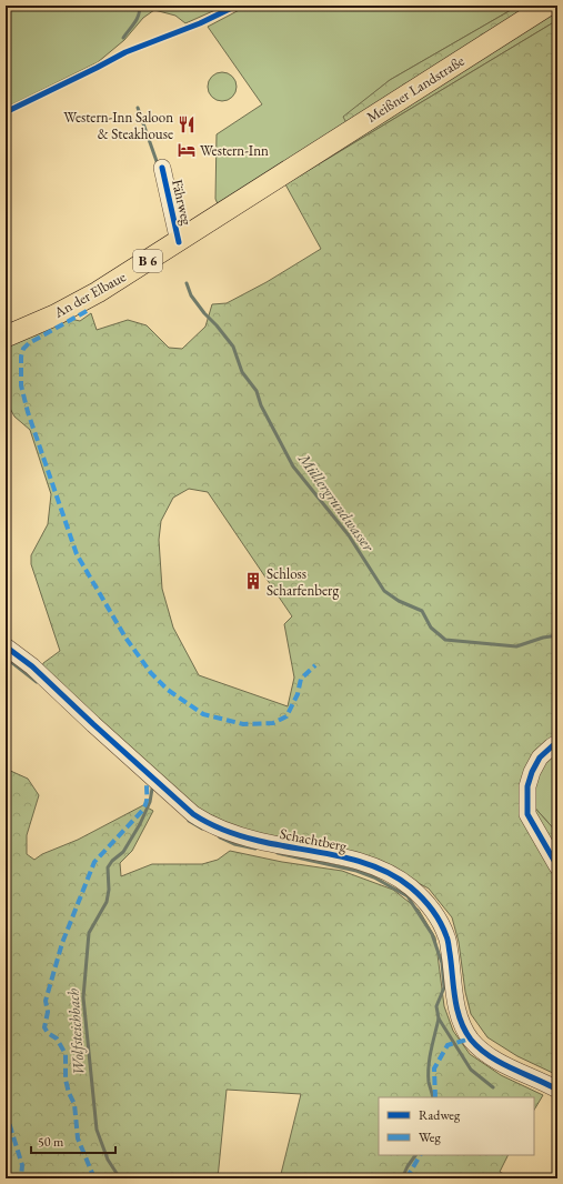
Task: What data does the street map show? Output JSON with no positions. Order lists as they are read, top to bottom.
{
  "streets": {
    "main road": ["Meißner Landstraße", "B 6", "An der Elbaue"],
    "street": ["Fährweg", "Schachtberg"]
  },
  "crossings": [
    ["Meißner Landstraße", "An der Elbaue"],
    ["Fährweg", "An der Elbaue"]
  ],
  "water": ["Müllergrundwasser", "Wolfsteichbach"],
  "places": {
    "restaurant": ["Western-Inn Saloon & Steakhouse"],
    "hotel": ["Western-Inn"],
    "building": ["Schloss Scharfenberg"]
  },
  "legend": ["Radweg", "Weg"],
  "scale_bar": "50 m"
}
